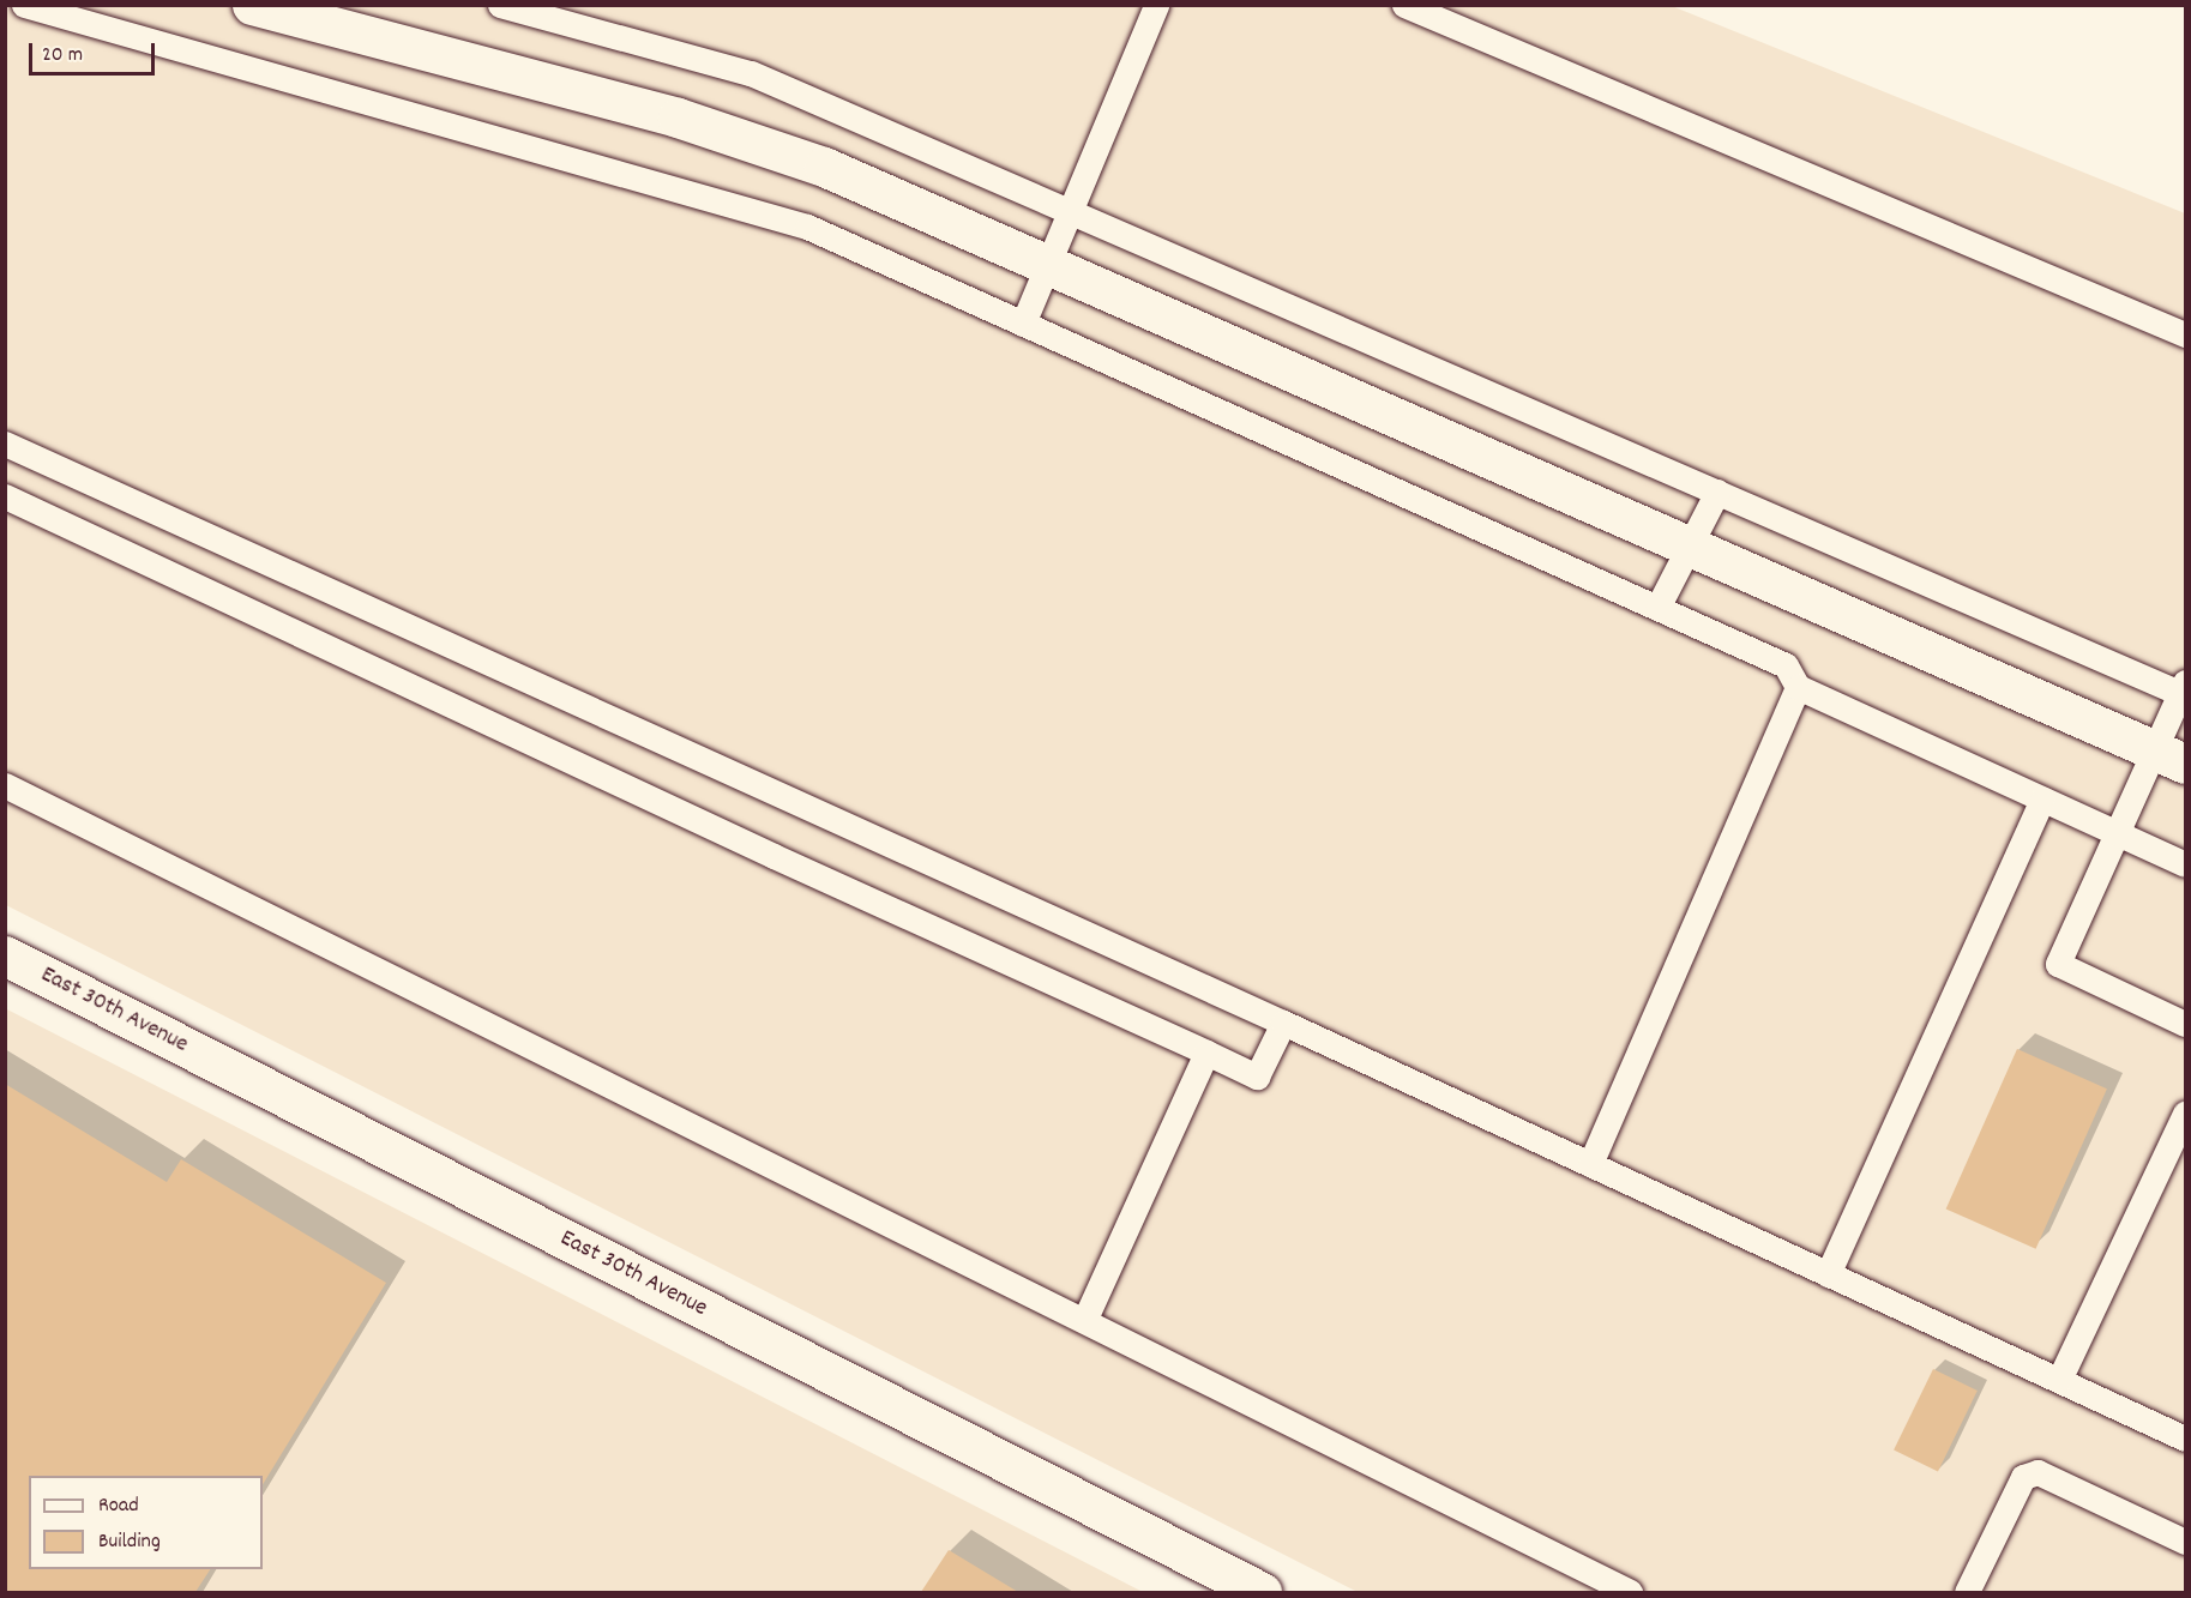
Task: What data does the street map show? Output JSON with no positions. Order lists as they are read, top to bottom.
{
  "streets": {
    "street": ["East 30th Avenue"]
  },
  "legend": ["Road", "Building"],
  "scale_bar": "20 m"
}
